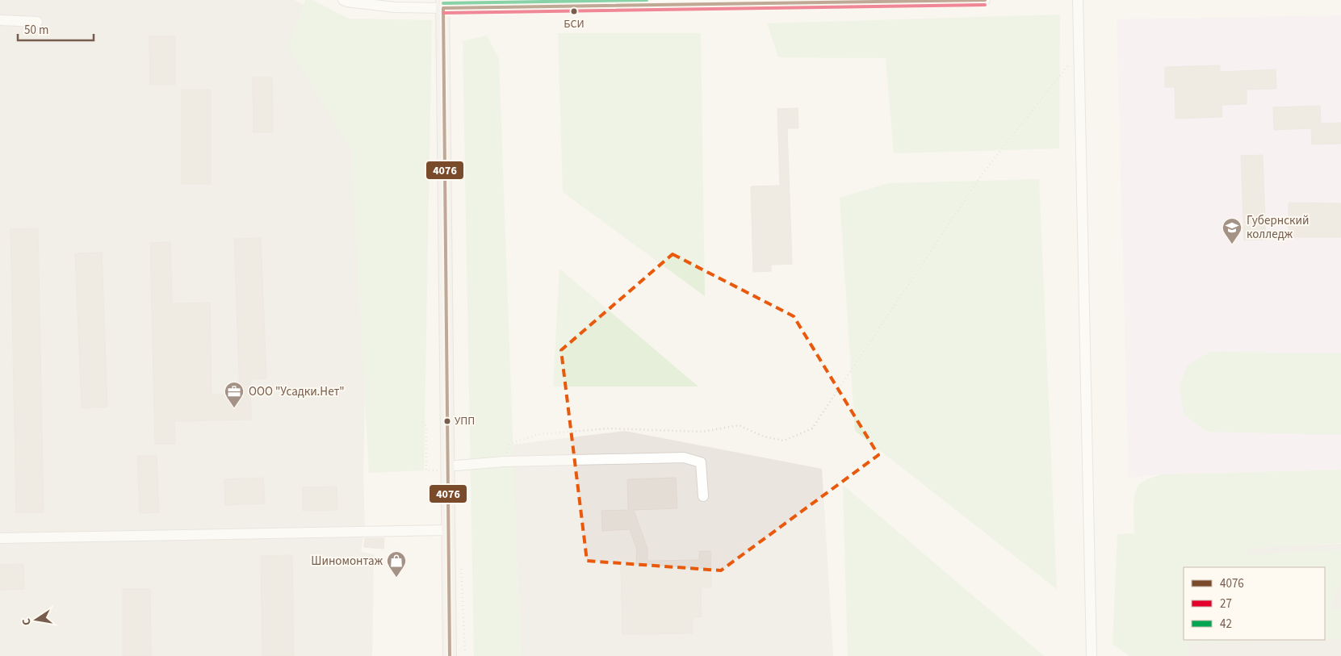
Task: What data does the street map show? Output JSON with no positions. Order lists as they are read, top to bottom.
{
  "places": {
    "other": ["БСИ", "УПП"],
    "school or university": ["Губернский колледж"],
    "office": ["ООО \"Усадки.Нет\""],
    "shop": ["Шиномонтаж"]
  },
  "lines": ["transit line 4076", "transit line 42", "transit line 27"],
  "legend": ["4076", "27", "42"],
  "scale_bar": "50 m",
  "north": "left"
}
